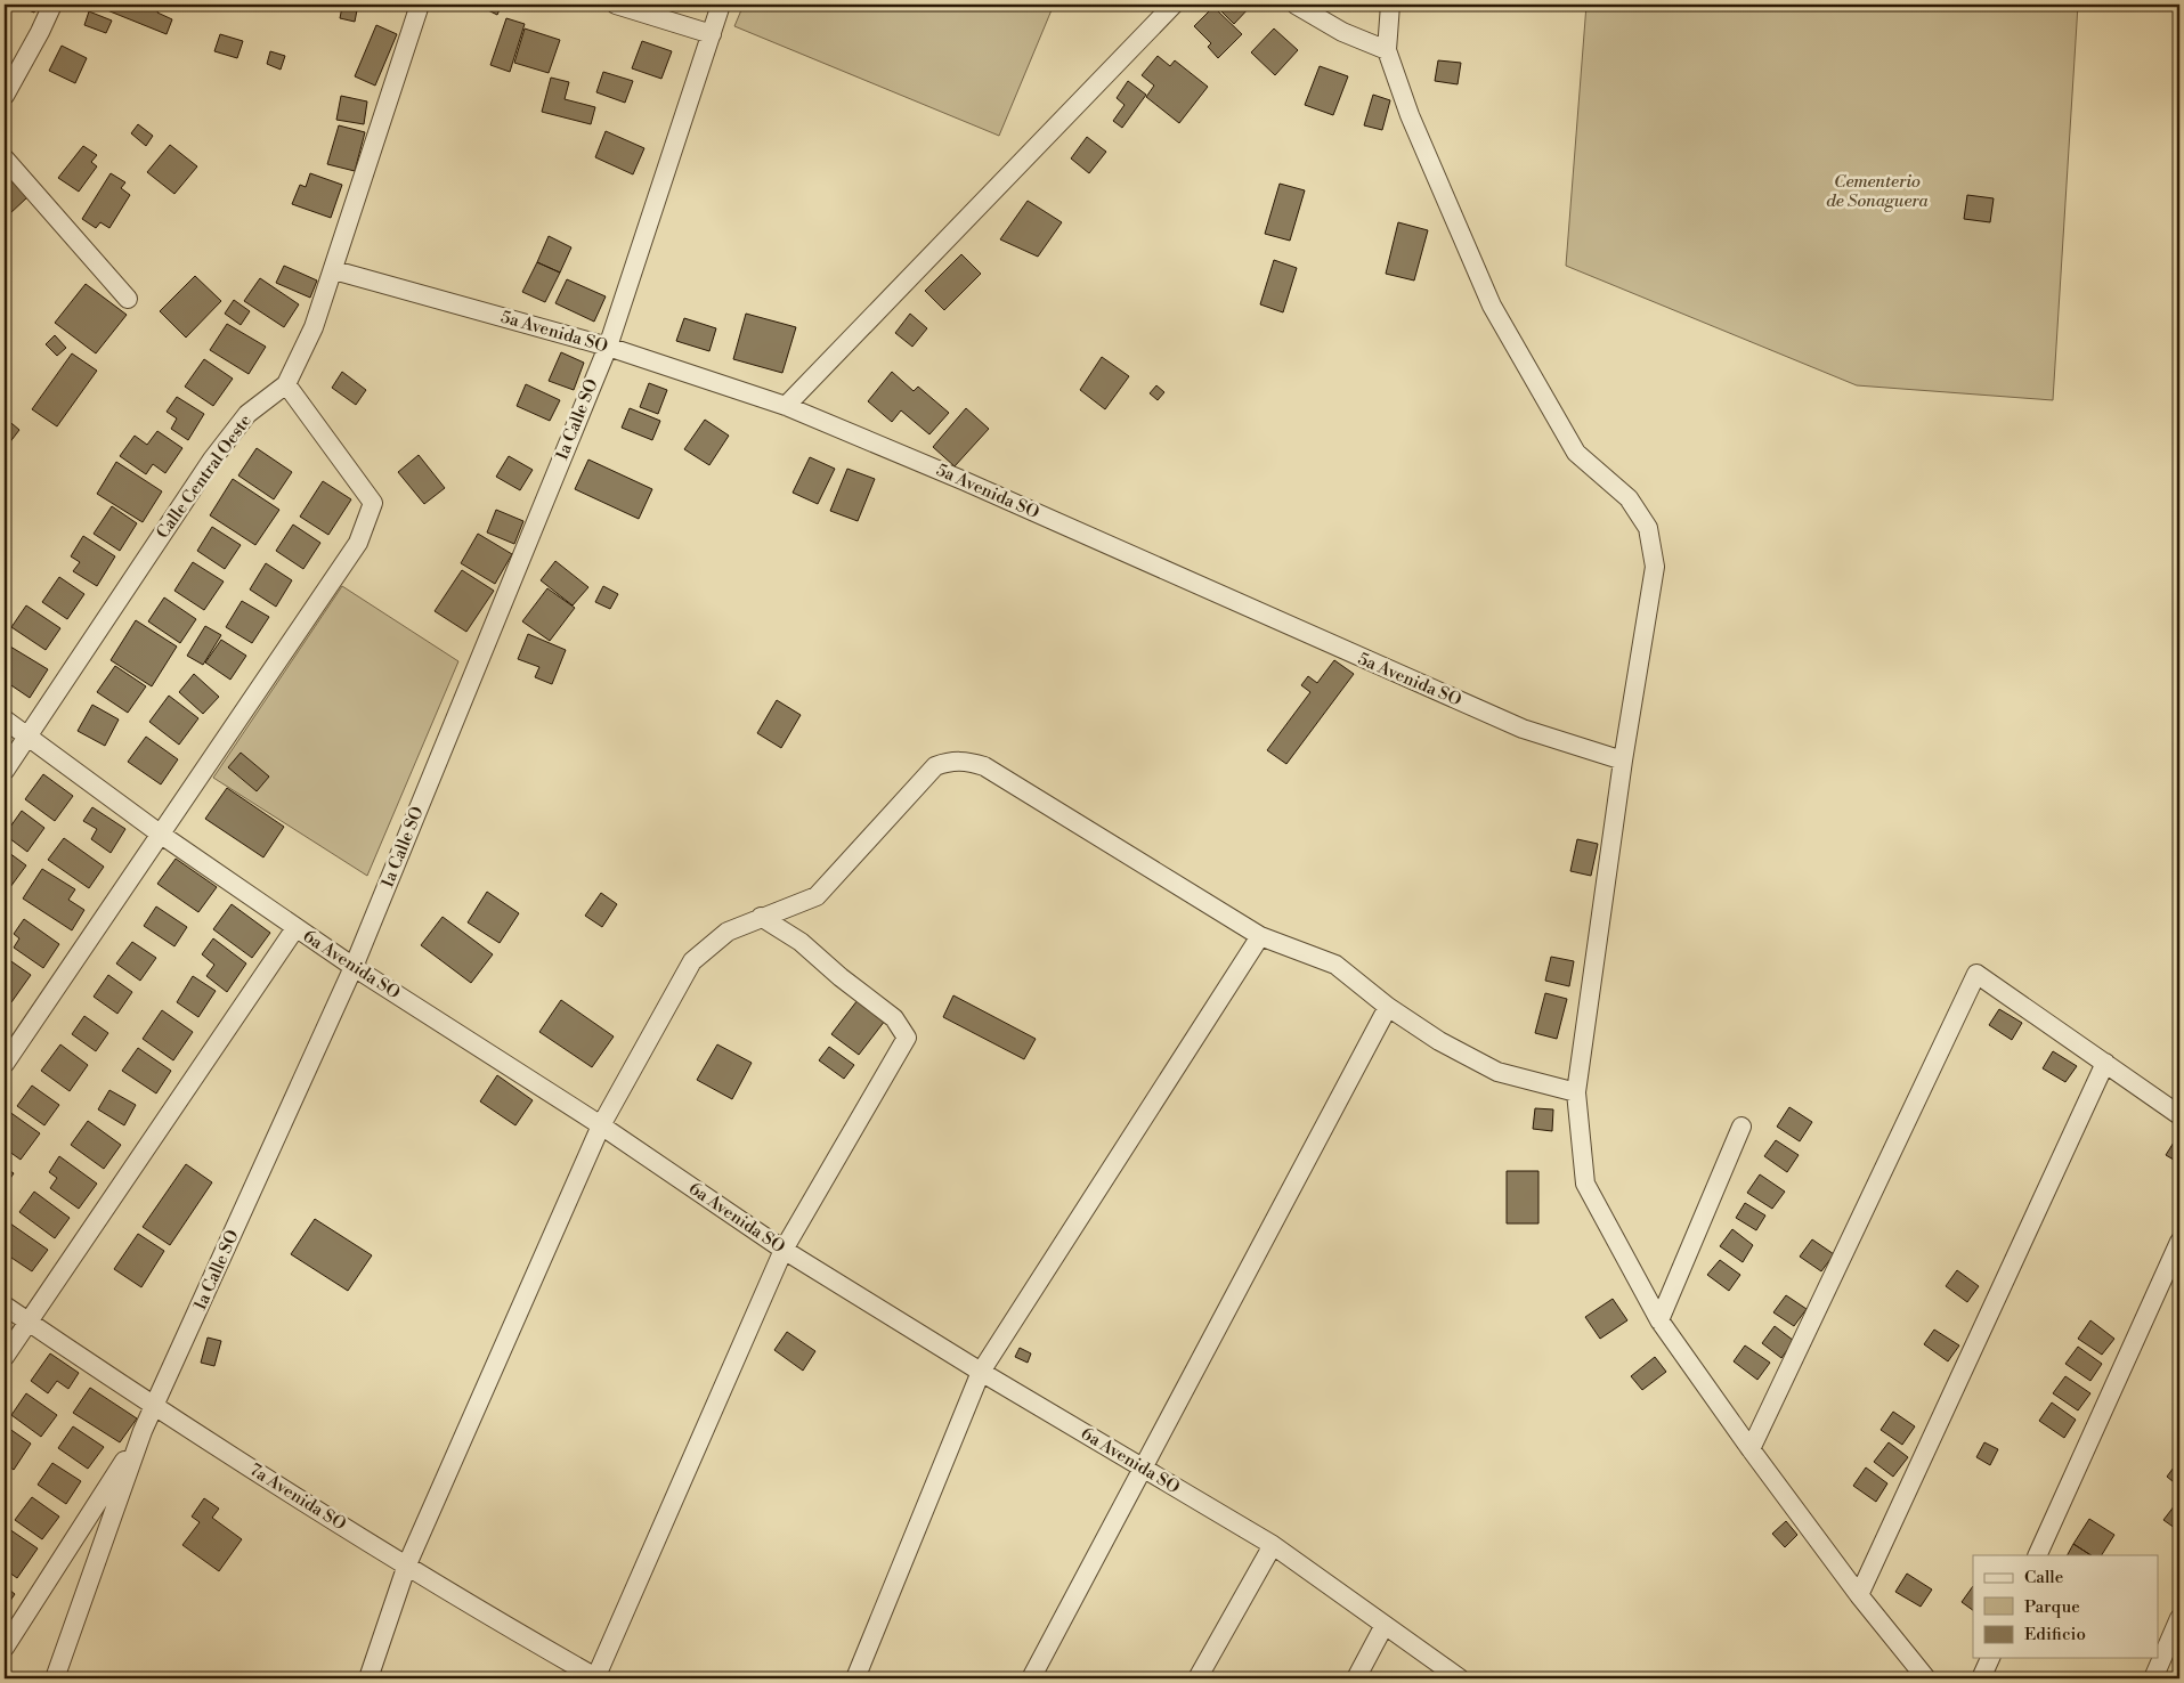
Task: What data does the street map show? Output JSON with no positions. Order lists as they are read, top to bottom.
{
  "streets": {
    "street": [
      "5a Avenida SO",
      "1a Calle SO",
      "Calle Central Oeste",
      "6a Avenida SO",
      "7a Avenida SO"
    ]
  },
  "crossings": [
    ["5a Avenida SO", "1a Calle SO"],
    ["5a Avenida SO", "Calle Central Oeste"],
    ["1a Calle SO", "6a Avenida SO"],
    ["1a Calle SO", "7a Avenida SO"],
    ["Calle Central Oeste", "6a Avenida SO"]
  ],
  "parks": ["Cementerio de Sonaguera"],
  "legend": ["Calle", "Parque", "Edificio"]
}
